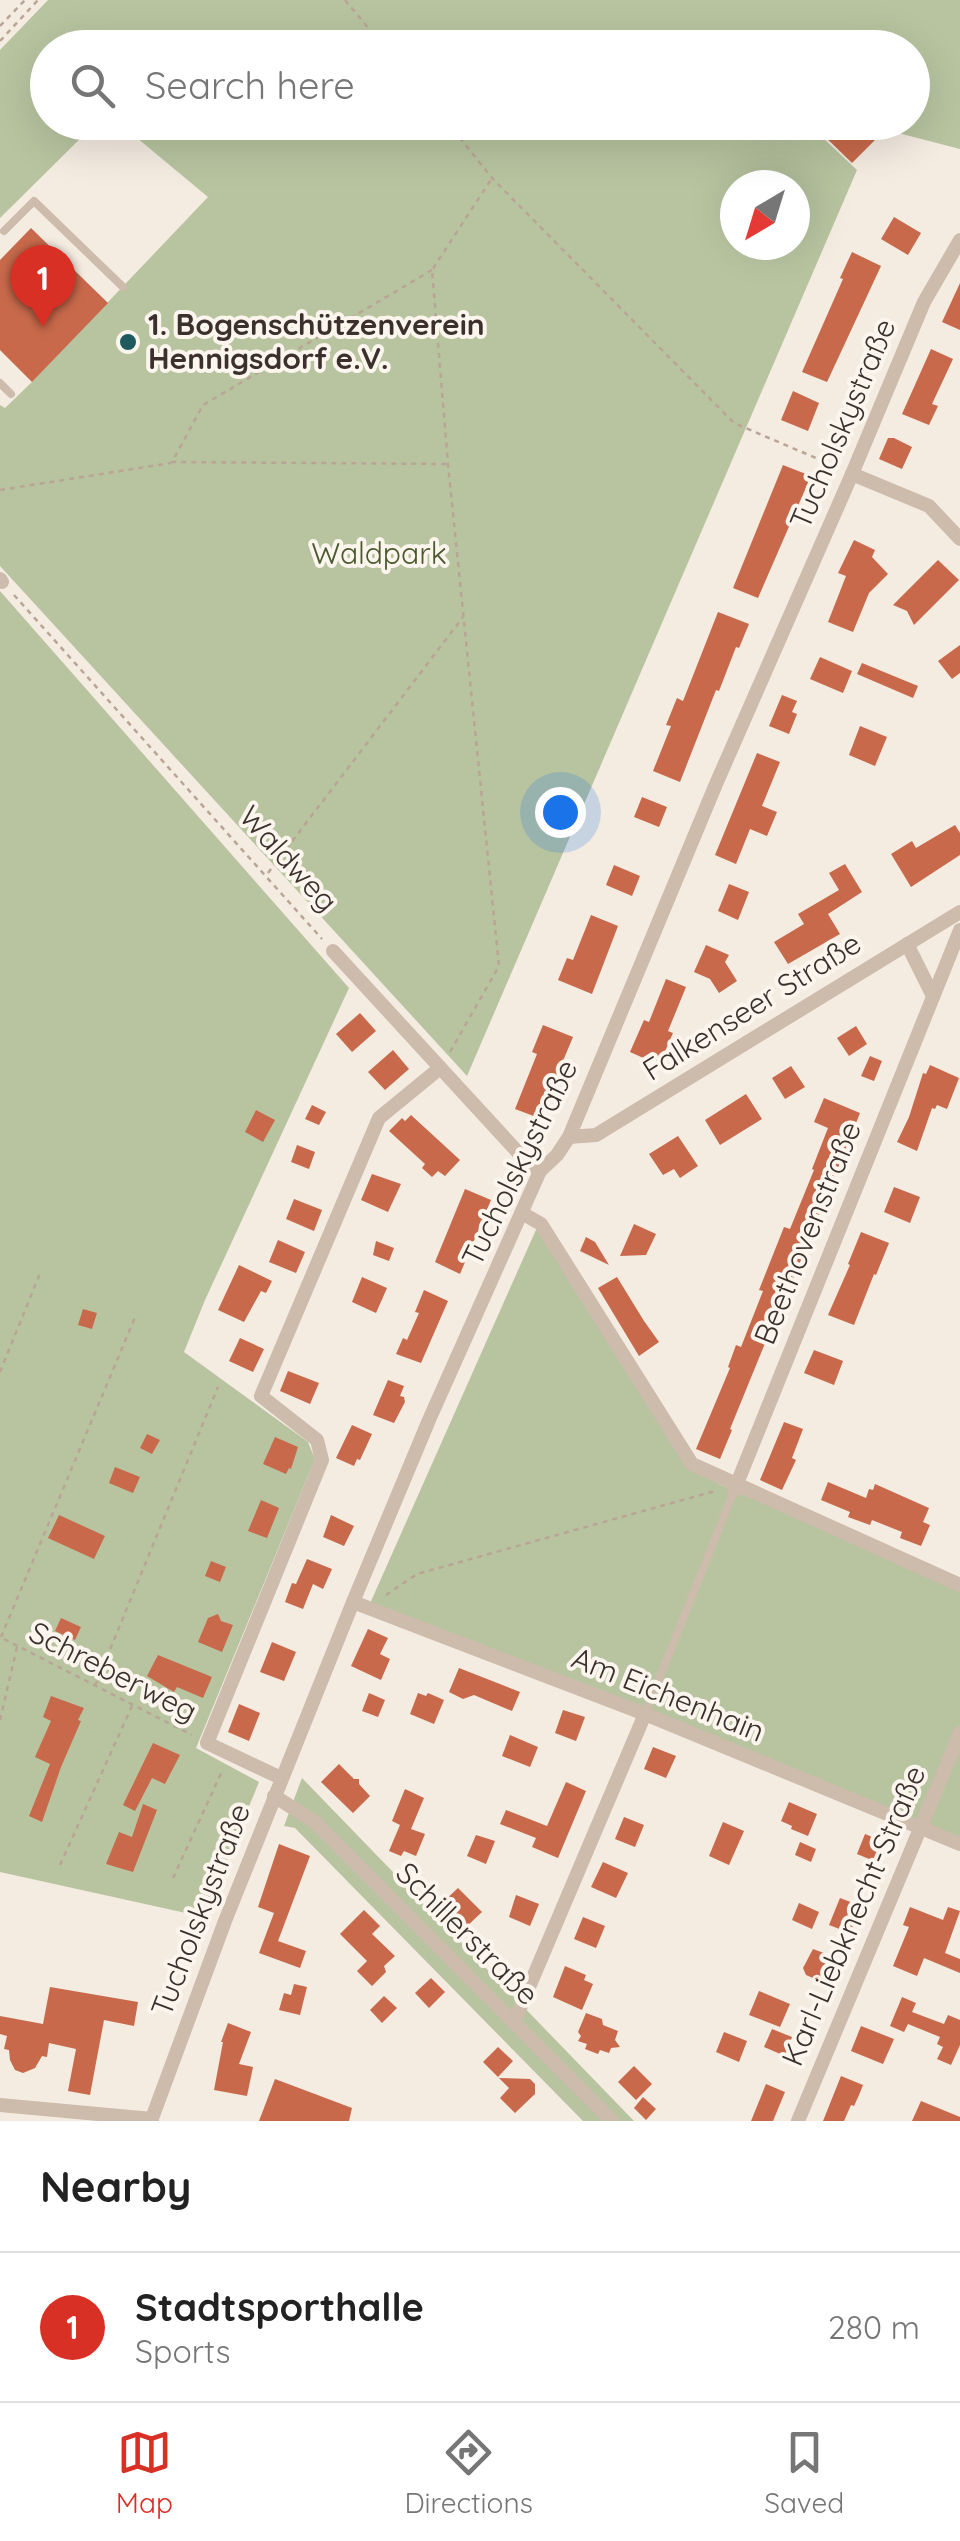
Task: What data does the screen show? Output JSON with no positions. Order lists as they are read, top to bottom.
{
  "streets": {
    "street": [
      "Tucholskystraße",
      "Waldweg",
      "Falkenseer Straße",
      "Beethovenstraße",
      "Am Eichenhain",
      "Karl-Liebknecht-Straße",
      "Schillerstraße"
    ],
    "path": ["Schreberweg"]
  },
  "crossings": [
    ["Tucholskystraße", "Waldweg"],
    ["Tucholskystraße", "Falkenseer Straße"],
    ["Tucholskystraße", "Am Eichenhain"],
    ["Tucholskystraße", "Schillerstraße"],
    ["Am Eichenhain", "Karl-Liebknecht-Straße"]
  ],
  "parks": ["Waldpark"],
  "places": ["1. Bogenschützenverein Hennigsdorf e.V."],
  "north": "bottom left",
  "page": {
    "search": "Search here",
    "pins": "1",
    "heading": "Nearby",
    "list": [
      {
        "mark": "1",
        "name": "Stadtsporthalle",
        "note": "Sports",
        "value": "280 m"
      }
    ],
    "nav": ["Map", "Directions", "Saved"]
  }
}
